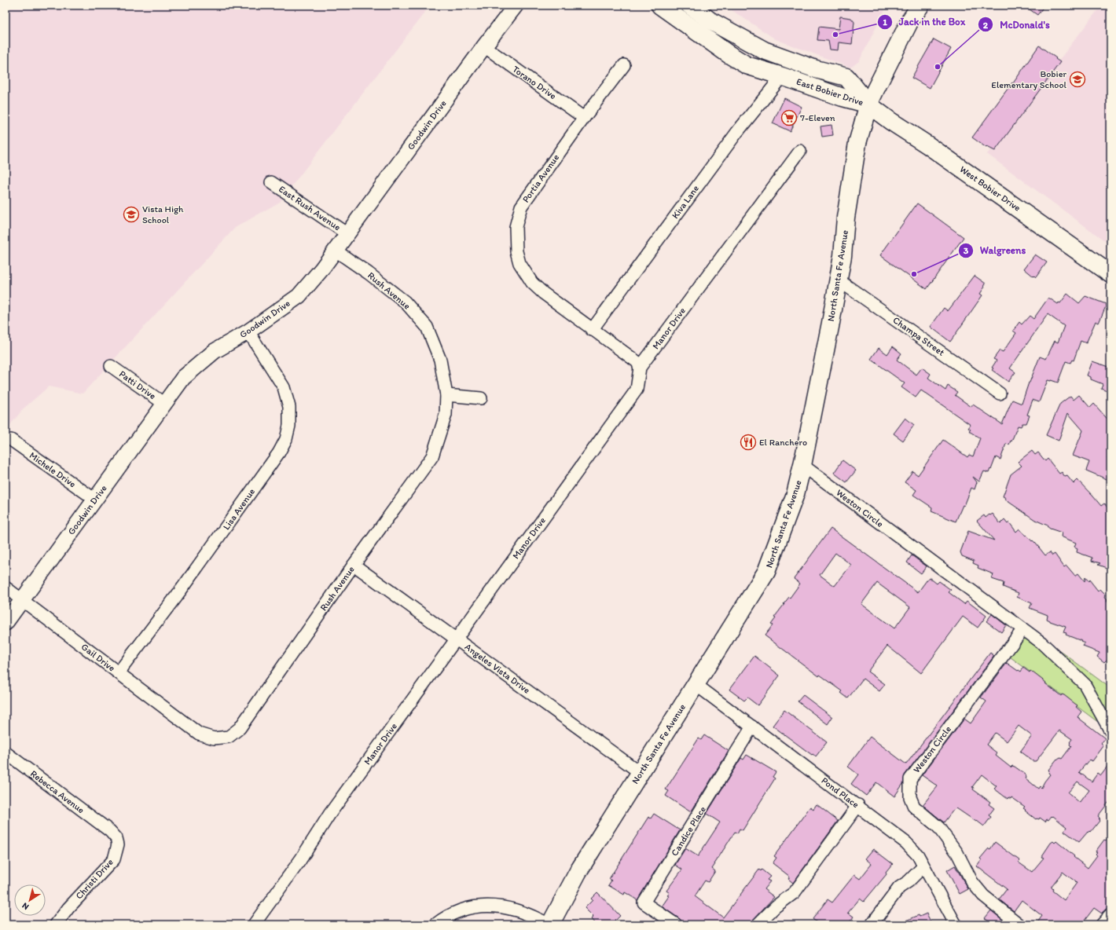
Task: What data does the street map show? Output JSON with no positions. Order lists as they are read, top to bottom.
{
  "streets": {
    "main road": ["East Bobier Drive", "West Bobier Drive", "North Santa Fe Avenue"],
    "street": [
      "Torano Drive",
      "Goodwin Drive",
      "Portia Avenue",
      "Kiva Lane",
      "East Rush Avenue",
      "Rush Avenue",
      "Manor Drive",
      "Champa Street",
      "Patti Drive",
      "Michele Drive",
      "Weston Circle",
      "Lisa Avenue",
      "Gail Drive",
      "Angeles Vista Drive",
      "Rebecca Avenue",
      "Pond Place",
      "Candice Place",
      "Christi Drive"
    ]
  },
  "crossings": [
    ["Torano Drive", "Goodwin Drive"],
    ["Torano Drive", "Portia Avenue"],
    ["East Bobier Drive", "West Bobier Drive"],
    ["East Bobier Drive", "Kiva Lane"],
    ["East Bobier Drive", "North Santa Fe Avenue"],
    ["Goodwin Drive", "East Rush Avenue"],
    ["Goodwin Drive", "Rush Avenue"],
    ["Goodwin Drive", "Patti Drive"],
    ["Goodwin Drive", "Michele Drive"],
    ["Goodwin Drive", "Lisa Avenue"],
    ["Goodwin Drive", "Gail Drive"],
    ["Portia Avenue", "Kiva Lane"],
    ["Portia Avenue", "Manor Drive"],
    ["West Bobier Drive", "North Santa Fe Avenue"],
    ["North Santa Fe Avenue", "Champa Street"],
    ["North Santa Fe Avenue", "Weston Circle"],
    ["North Santa Fe Avenue", "Angeles Vista Drive"],
    ["North Santa Fe Avenue", "Pond Place"],
    ["Rush Avenue", "Gail Drive"],
    ["Rush Avenue", "Angeles Vista Drive"],
    ["Manor Drive", "Angeles Vista Drive"],
    ["Lisa Avenue", "Gail Drive"],
    ["Rebecca Avenue", "Christi Drive"],
    ["Pond Place", "Candice Place"]
  ],
  "places": {
    "other": ["Jack in the Box", "McDonald's", "Walgreens"],
    "school or university": ["Bobier Elementary School", "Vista High School"],
    "supermarket": ["7-Eleven"],
    "restaurant": ["El Ranchero"]
  },
  "north": "bottom left"
}
